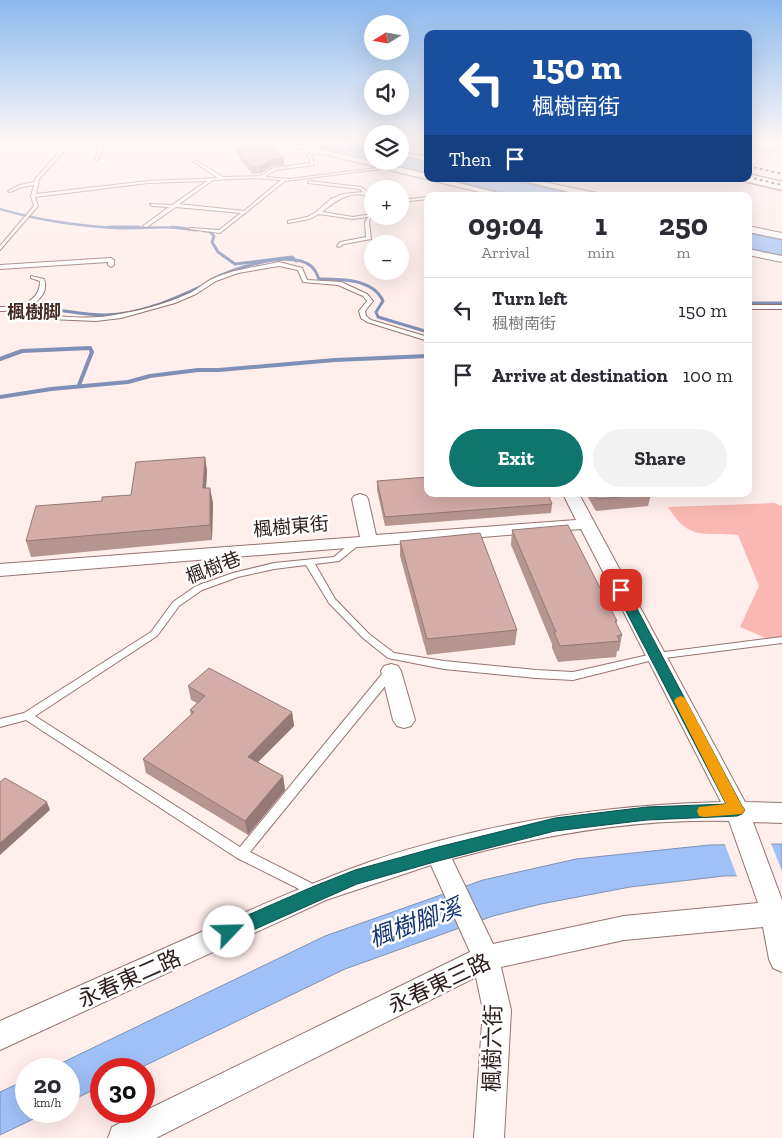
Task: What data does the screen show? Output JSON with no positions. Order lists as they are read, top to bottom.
{
  "streets": {
    "street": [
      "楓樹東街",
      "永春東二路",
      "永春東三路",
      "楓樹六街"
    ],
    "lane": ["楓樹巷"]
  },
  "crossings": [
    ["楓樹東街", "楓樹巷"],
    ["永春東二路", "楓樹六街"],
    ["永春東三路", "楓樹六街"]
  ],
  "districts": ["楓樹脚"],
  "water": ["楓樹腳溪"],
  "north": "left",
  "page": {
    "map_buttons": ["+", "−"],
    "turn": ["150 m", "楓樹南街"],
    "then": "Then",
    "eta": [
      "09:04",
      "Arrival",
      "1",
      "min",
      "250",
      "m"
    ],
    "list": [
      {
        "name": "Turn left",
        "note": "楓樹南街",
        "value": "150 m"
      },
      {
        "name": "Arrive at destination",
        "value": "100 m"
      }
    ],
    "buttons": ["Exit", "Share"],
    "speed": "20 km/h",
    "limit": "30"
  }
}
